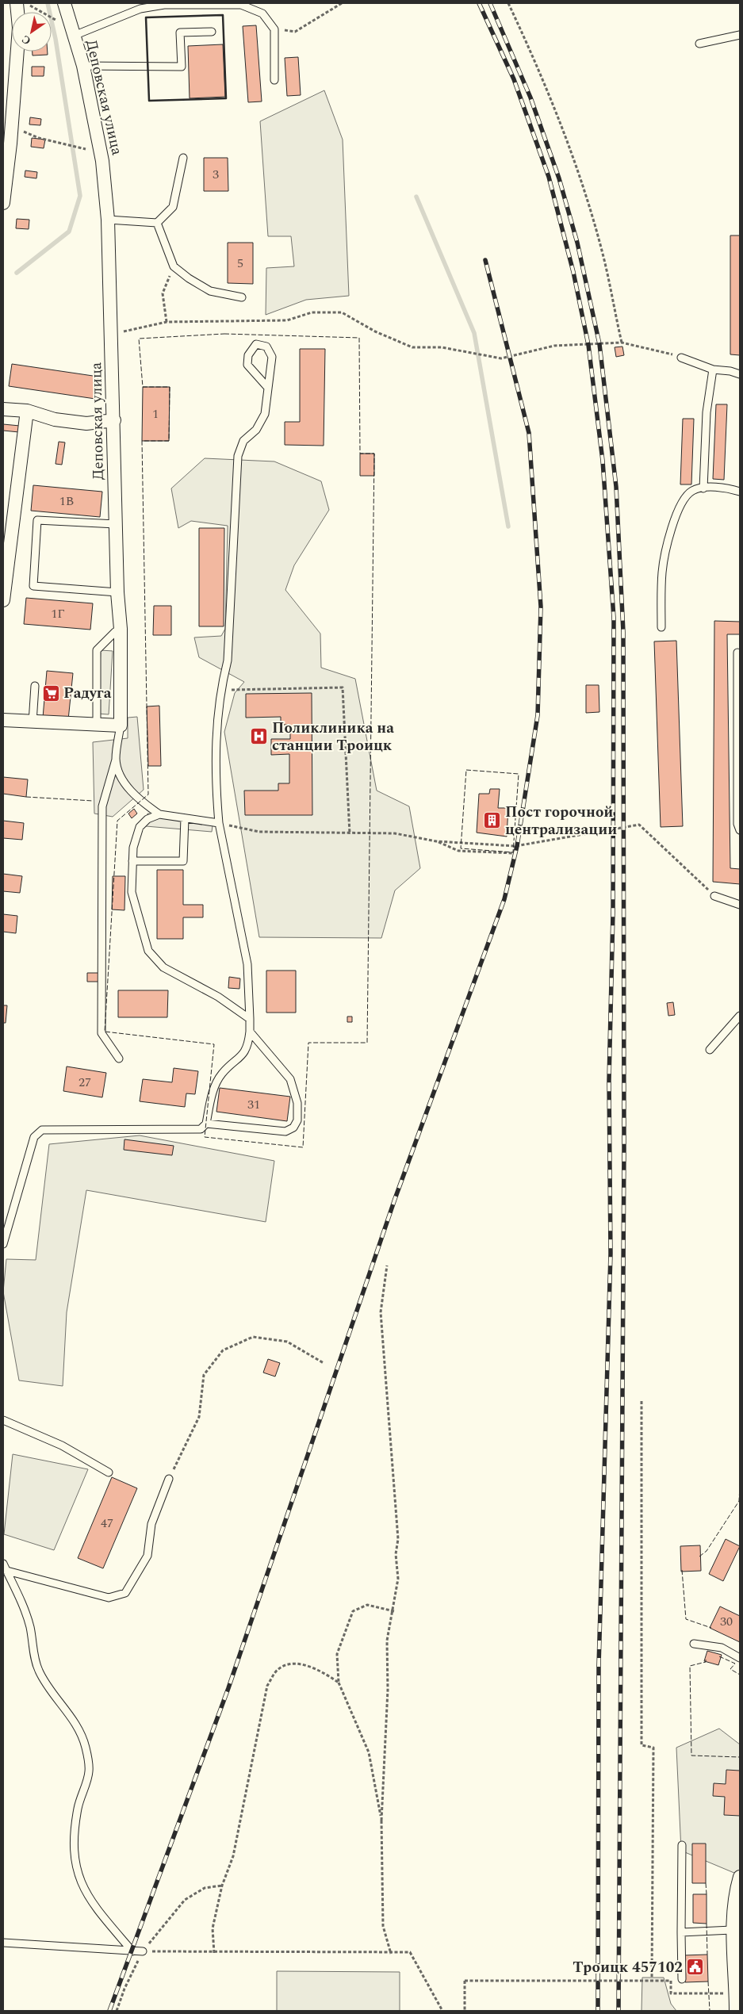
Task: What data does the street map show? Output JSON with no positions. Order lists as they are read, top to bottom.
{
  "streets": {
    "street": ["Деповская улица"]
  },
  "places": {
    "supermarket": ["Радуга"],
    "hospital": ["Поликлиника на станции Троицк"],
    "building": ["Пост горочной централизации"],
    "public building": ["Троицк 457102"]
  },
  "house_numbers": [
    "3",
    "5",
    "1",
    "1В",
    "1Г",
    "27",
    "31",
    "47",
    "30"
  ],
  "north": "bottom left"
}
